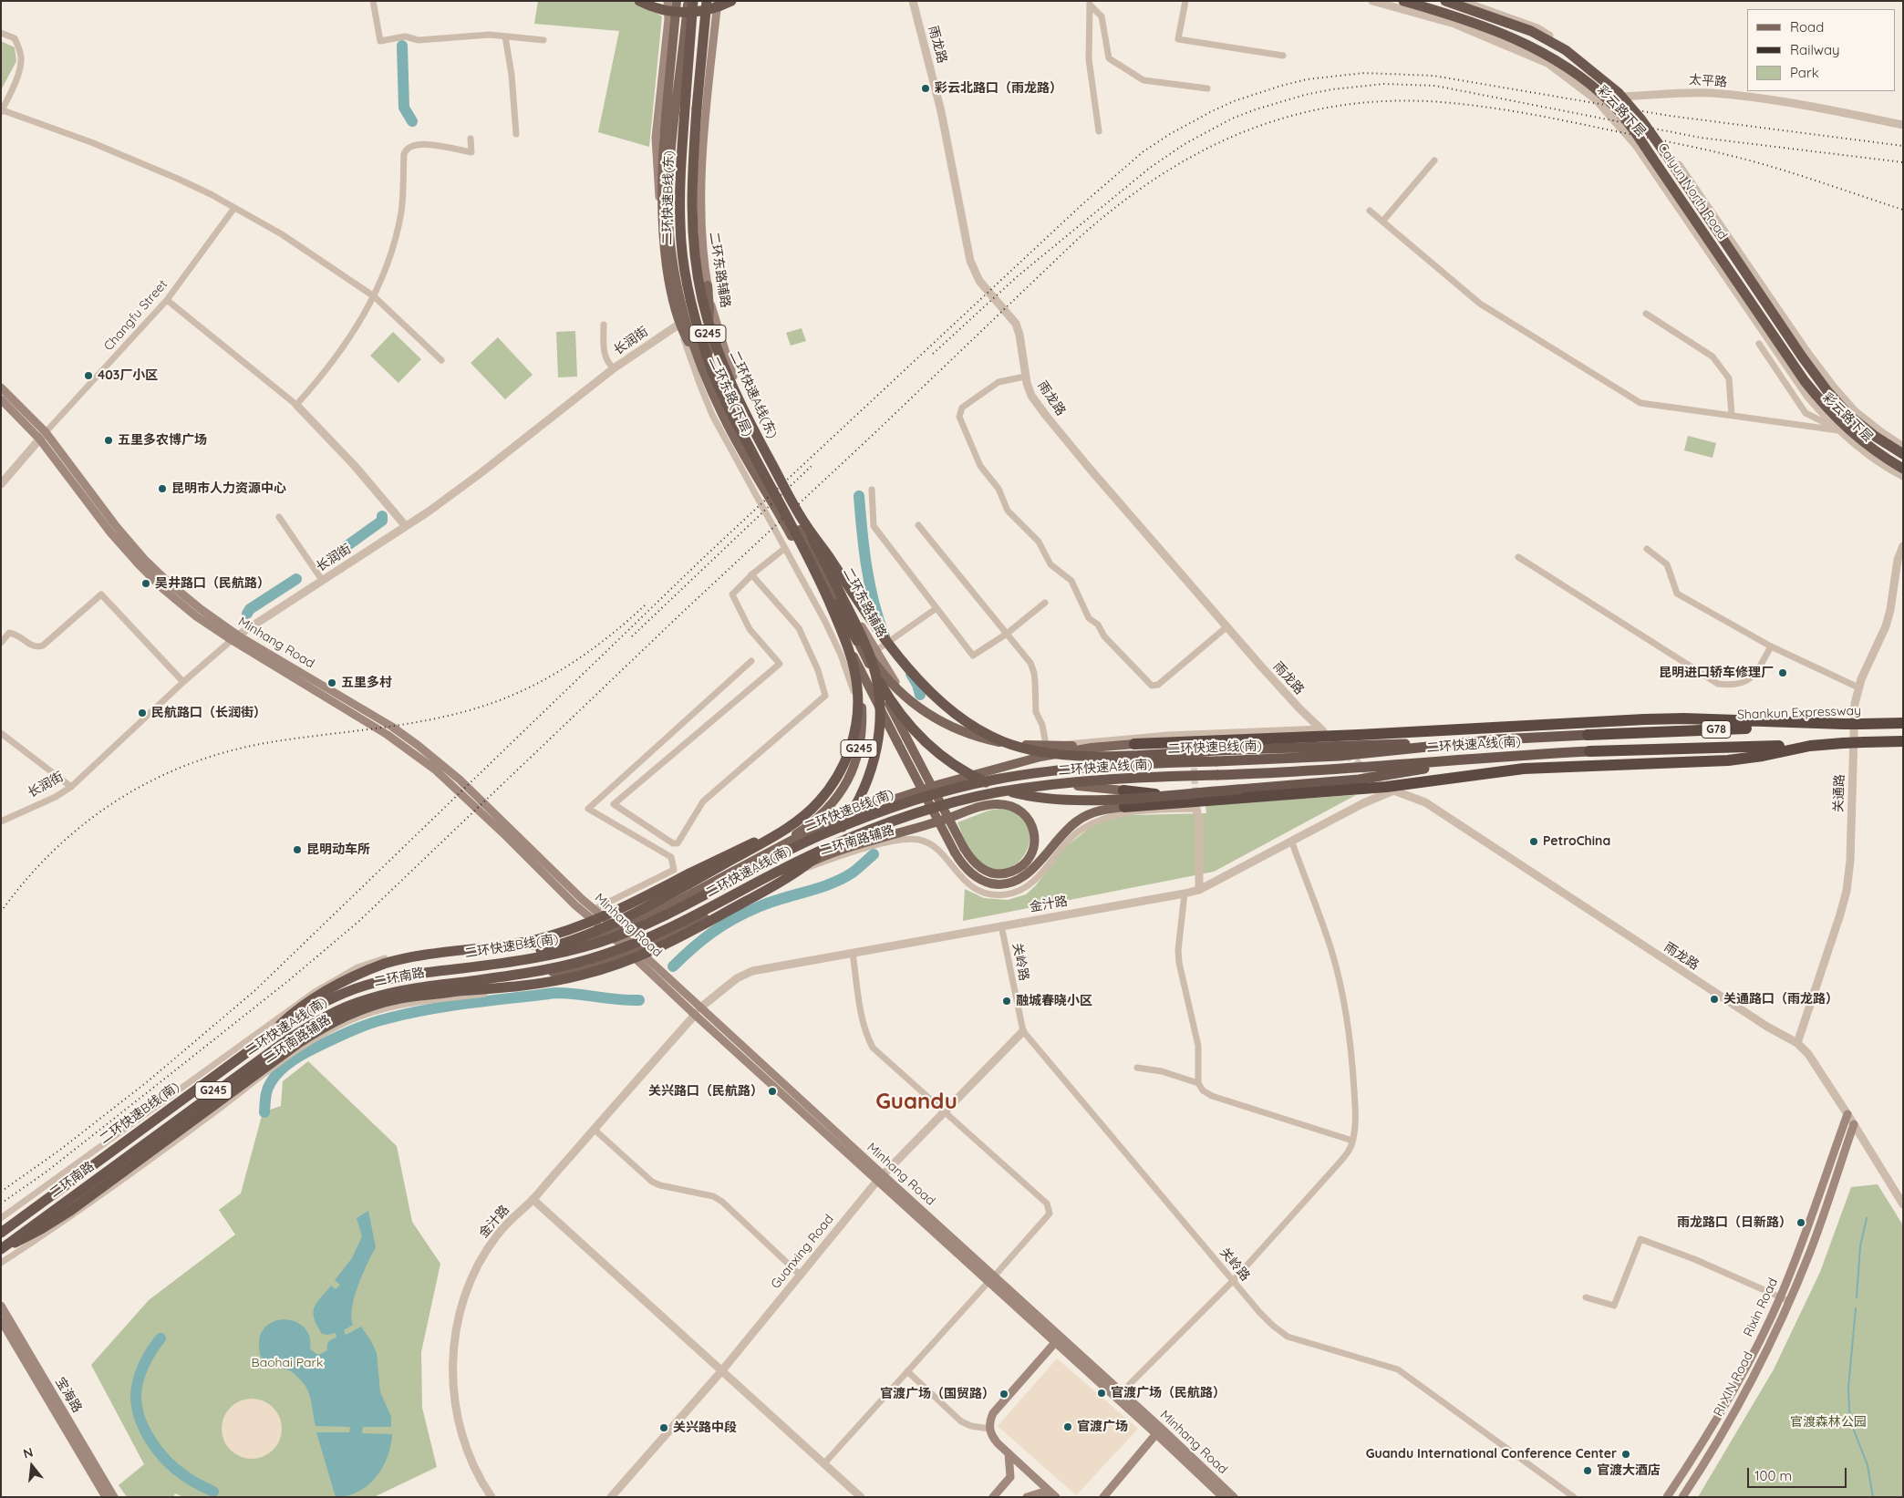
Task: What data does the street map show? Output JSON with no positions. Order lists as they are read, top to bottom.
{
  "streets": {
    "highway": [
      "Caiyun North Road",
      "二环快速B线(东)",
      "二环快速A线(东)",
      "Shankun Expressway",
      "G78",
      "二环快速A线(南)",
      "二环快速B线(南)"
    ],
    "main road": [
      "二环东路辅路",
      "G245",
      "二环东路(下层)",
      "Minhang Road",
      "二环南路",
      "Rixin Road",
      "RI XIN Road",
      "宝海路"
    ],
    "street": [
      "雨龙路",
      "太平路",
      "彩云路下层",
      "Changfu Street",
      "长润街",
      "关通路",
      "二环南路辅路",
      "金汁路",
      "关岭路",
      "Guanxing Road"
    ]
  },
  "crossings": [
    ["雨龙路", "关通路"],
    ["雨龙路", "金汁路"],
    ["雨龙路", "Rixin Road"],
    ["雨龙路", "RI XIN Road"],
    ["太平路", "彩云路下层"],
    ["二环东路辅路", "G245"],
    ["Changfu Street", "Minhang Road"],
    ["G245", "长润街"],
    ["G245", "二环东路(下层)"],
    ["G245", "二环南路"],
    ["长润街", "二环东路(下层)"],
    ["长润街", "Minhang Road"],
    ["Minhang Road", "二环南路辅路"],
    ["Minhang Road", "金汁路"],
    ["Minhang Road", "二环南路"],
    ["Minhang Road", "Guanxing Road"],
    ["Shankun Expressway", "二环快速B线(南)"],
    ["G78", "二环快速A线(南)"],
    ["二环快速A线(南)", "二环南路"],
    ["二环快速B线(南)", "二环南路"],
    ["二环南路辅路", "二环南路"],
    ["金汁路", "关岭路"],
    ["关岭路", "Guanxing Road"]
  ],
  "districts": ["Guandu"],
  "parks": ["Baohai Park", "官渡森林公园"],
  "places": [
    "彩云北路口（雨龙路）",
    "403厂小区",
    "五里多农博广场",
    "昆明市人力资源中心",
    "吴井路口（民航路）",
    "昆明进口轿车修理厂",
    "五里多村",
    "民航路口（长润街）",
    "PetroChina",
    "昆明动车所",
    "关通路口（雨龙路）",
    "融城春晓小区",
    "关兴路口（民航路）",
    "雨龙路口（日新路）",
    "官渡广场（民航路）",
    "官渡广场（国贸路）",
    "官渡广场",
    "关兴路中段",
    "Guandu International Conference Center",
    "官渡大酒店"
  ],
  "legend": ["Road", "Railway", "Park"],
  "scale_bar": "100 m",
  "north": "top"
}
